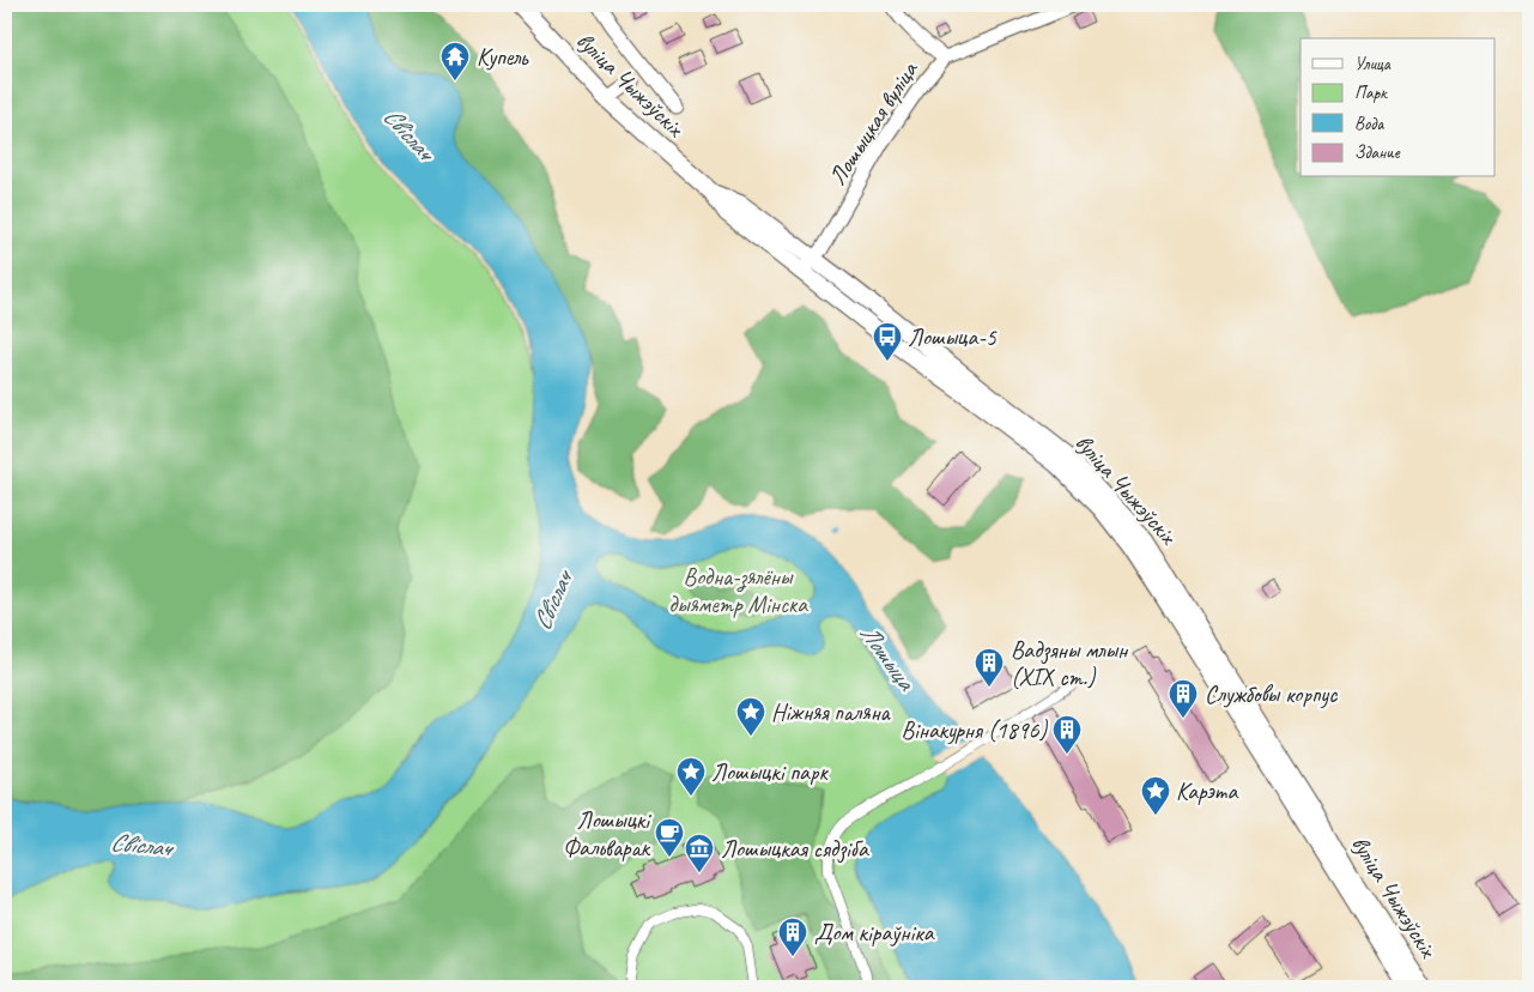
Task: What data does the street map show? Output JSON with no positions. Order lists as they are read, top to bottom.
{
  "streets": {
    "street": ["вуліца Чыжэўскіх", "Лошыцкая вуліца"]
  },
  "crossings": [
    ["вуліца Чыжэўскіх", "Лошыцкая вуліца"]
  ],
  "water": ["Свіслач", "Лошыца"],
  "parks": ["Водна-зялёны дыяметр Мінска"],
  "places": {
    "temple": ["Купель"],
    "bus stop": ["Лошыца-5"],
    "building": [
      "Вадзяны млын (XIX ст.)",
      "Службовы корпус",
      "Вінакурня (1896)",
      "Дом кіраўніка"
    ],
    "place": ["Ніжняя паляна", "Лошыцкі парк", "Карэта"],
    "cafe": ["Лошыцкі Фальварак"],
    "museum": ["Лошыцкая сядзіба"]
  },
  "legend": [
    "Улица",
    "Парк",
    "Вода",
    "Здание"
  ]
}
